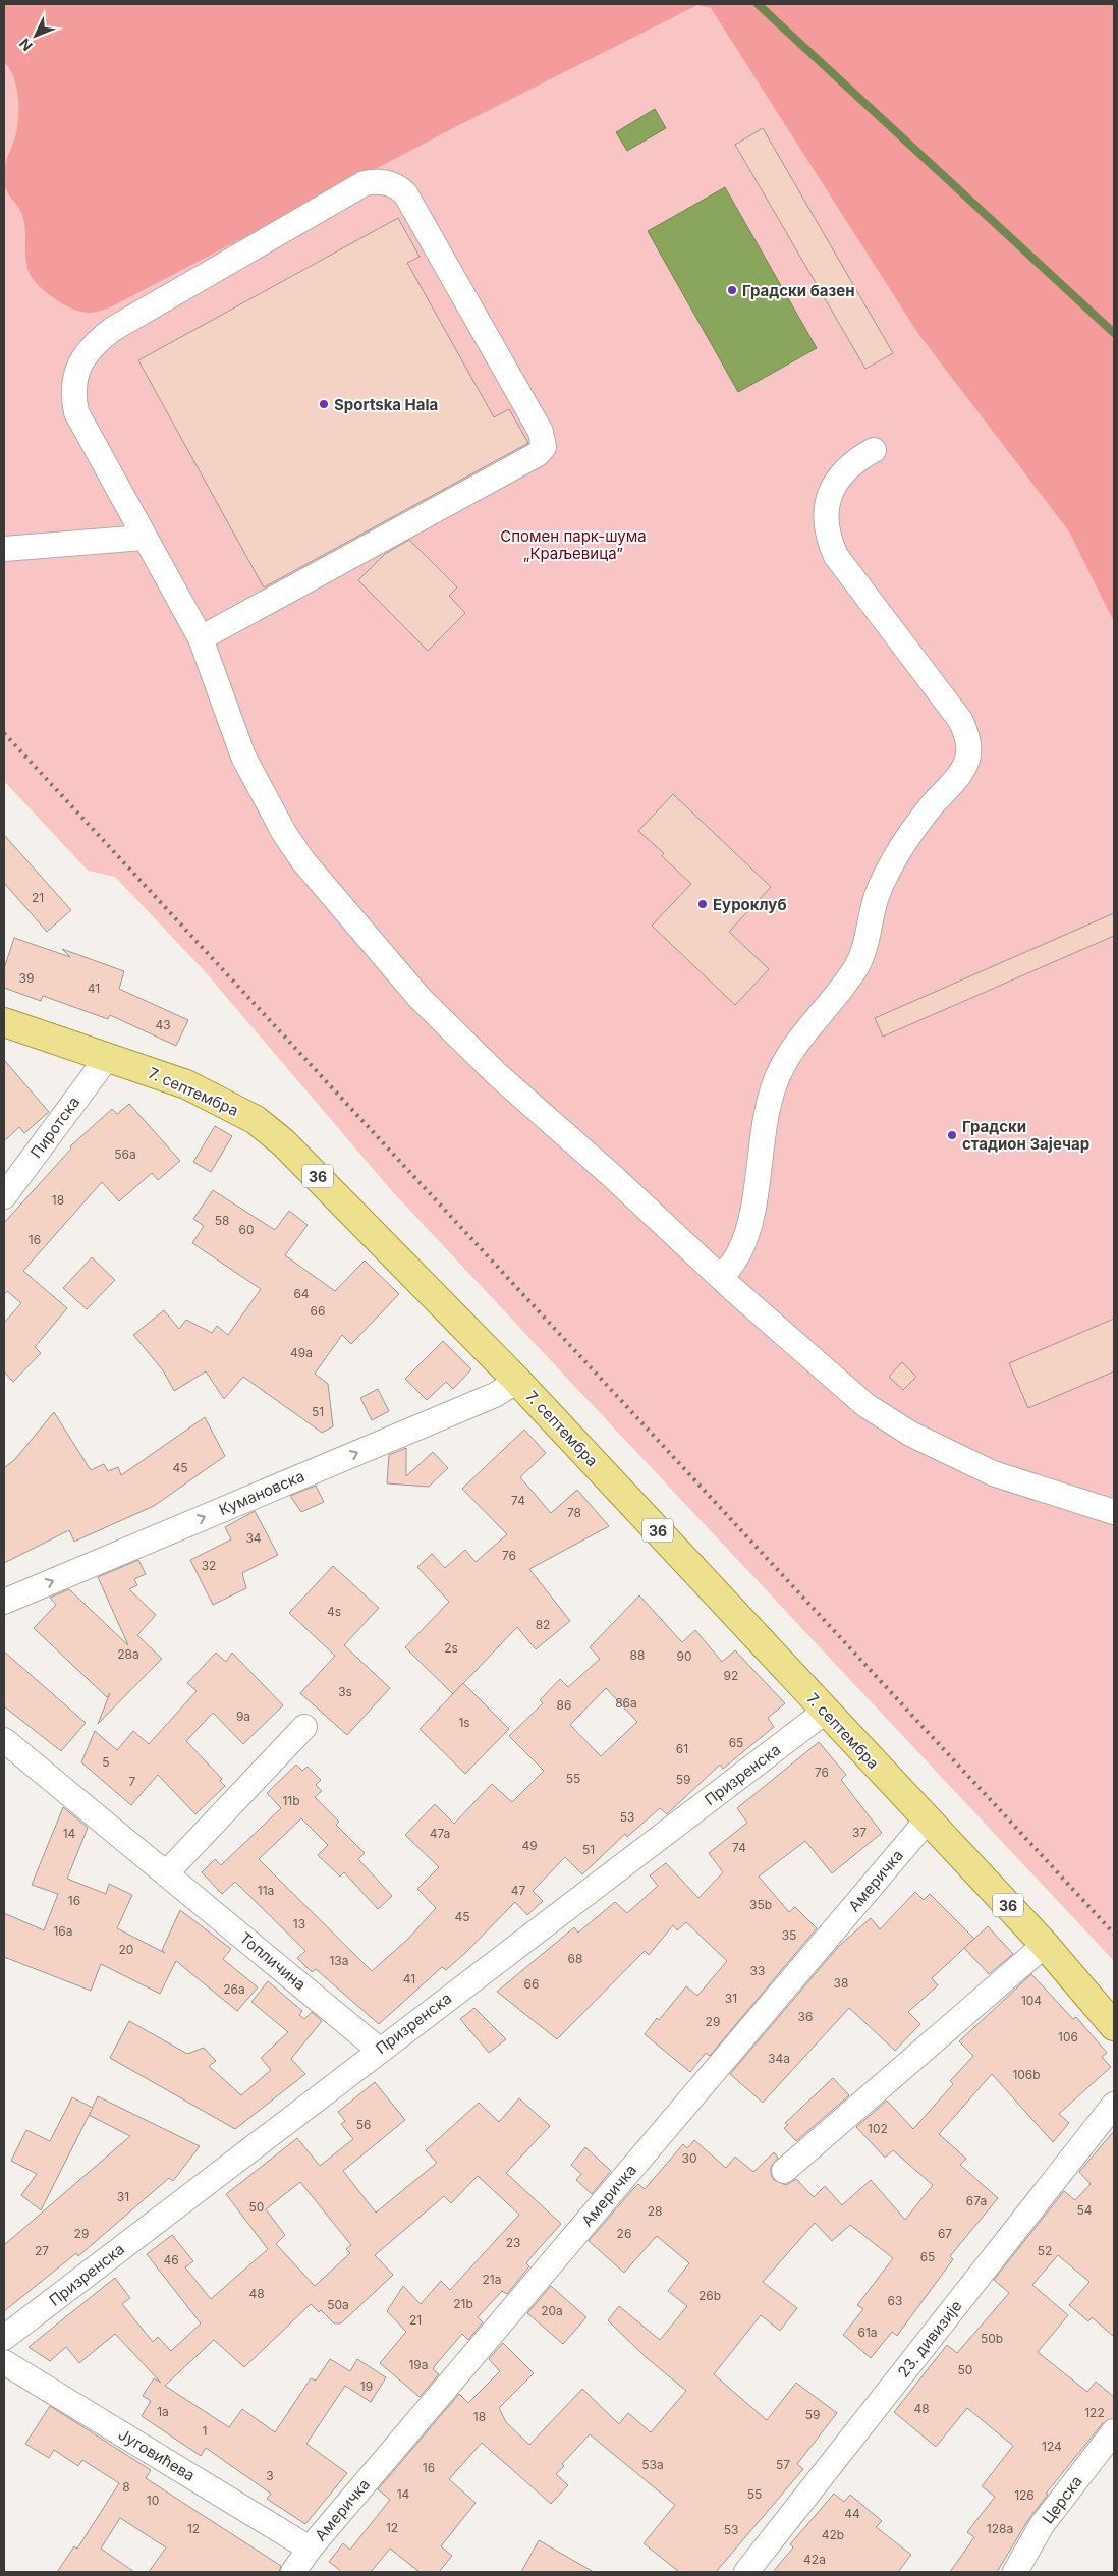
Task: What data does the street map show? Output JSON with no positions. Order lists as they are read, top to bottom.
{
  "streets": {
    "main road": ["7. септембра", "36"],
    "street": [
      "Пиротска",
      "Кумановска",
      "Призренска",
      "Америчка",
      "Топличина",
      "23. дивизије",
      "Југовићева",
      "Церска"
    ]
  },
  "crossings": [
    ["7. септембра", "Пиротска"],
    ["7. септембра", "Кумановска"],
    ["7. септембра", "Призренска"],
    ["7. септембра", "Америчка"],
    ["Призренска", "Топличина"],
    ["Америчка", "Југовићева"]
  ],
  "one_way": ["Кумановска"],
  "parks": ["Спомен парк-шума „Краљевица”"],
  "places": [
    "Градски базен",
    "Sportska Hala",
    "Еуроклуб",
    "Градски стадион Зајечар"
  ],
  "house_numbers": [
    "21",
    "39",
    "41",
    "43",
    "56a",
    "18",
    "58",
    "60",
    "16",
    "64",
    "66",
    "49a",
    "51",
    "45",
    "74",
    "78",
    "34",
    "76",
    "32",
    "4s",
    "82",
    "2s",
    "28a",
    "88",
    "90",
    "92",
    "3s",
    "86a",
    "86",
    "9a",
    "1s",
    "65",
    "61",
    "5",
    "76",
    "55",
    "59",
    "7",
    "11b",
    "53",
    "37",
    "14",
    "47a",
    "49",
    "74",
    "51",
    "11a",
    "47",
    "16",
    "35b",
    "45",
    "13",
    "16a",
    "35",
    "20",
    "68",
    "13a",
    "33",
    "41",
    "38",
    "66",
    "26a",
    "31",
    "104",
    "36",
    "29",
    "106",
    "34a",
    "106b",
    "56",
    "102",
    "30",
    "31",
    "67a",
    "50",
    "54",
    "28",
    "29",
    "26",
    "67",
    "23",
    "27",
    "52",
    "65",
    "46",
    "21a",
    "48",
    "26b",
    "63",
    "21b",
    "50a",
    "20a",
    "21",
    "61a",
    "50b",
    "19a",
    "50",
    "19",
    "48",
    "1a",
    "122",
    "59",
    "18",
    "1",
    "124",
    "53a",
    "57",
    "16",
    "3",
    "8",
    "14",
    "55",
    "126",
    "10",
    "44",
    "12",
    "12",
    "128a",
    "53",
    "42b",
    "42a"
  ],
  "north": "bottom left"
}
